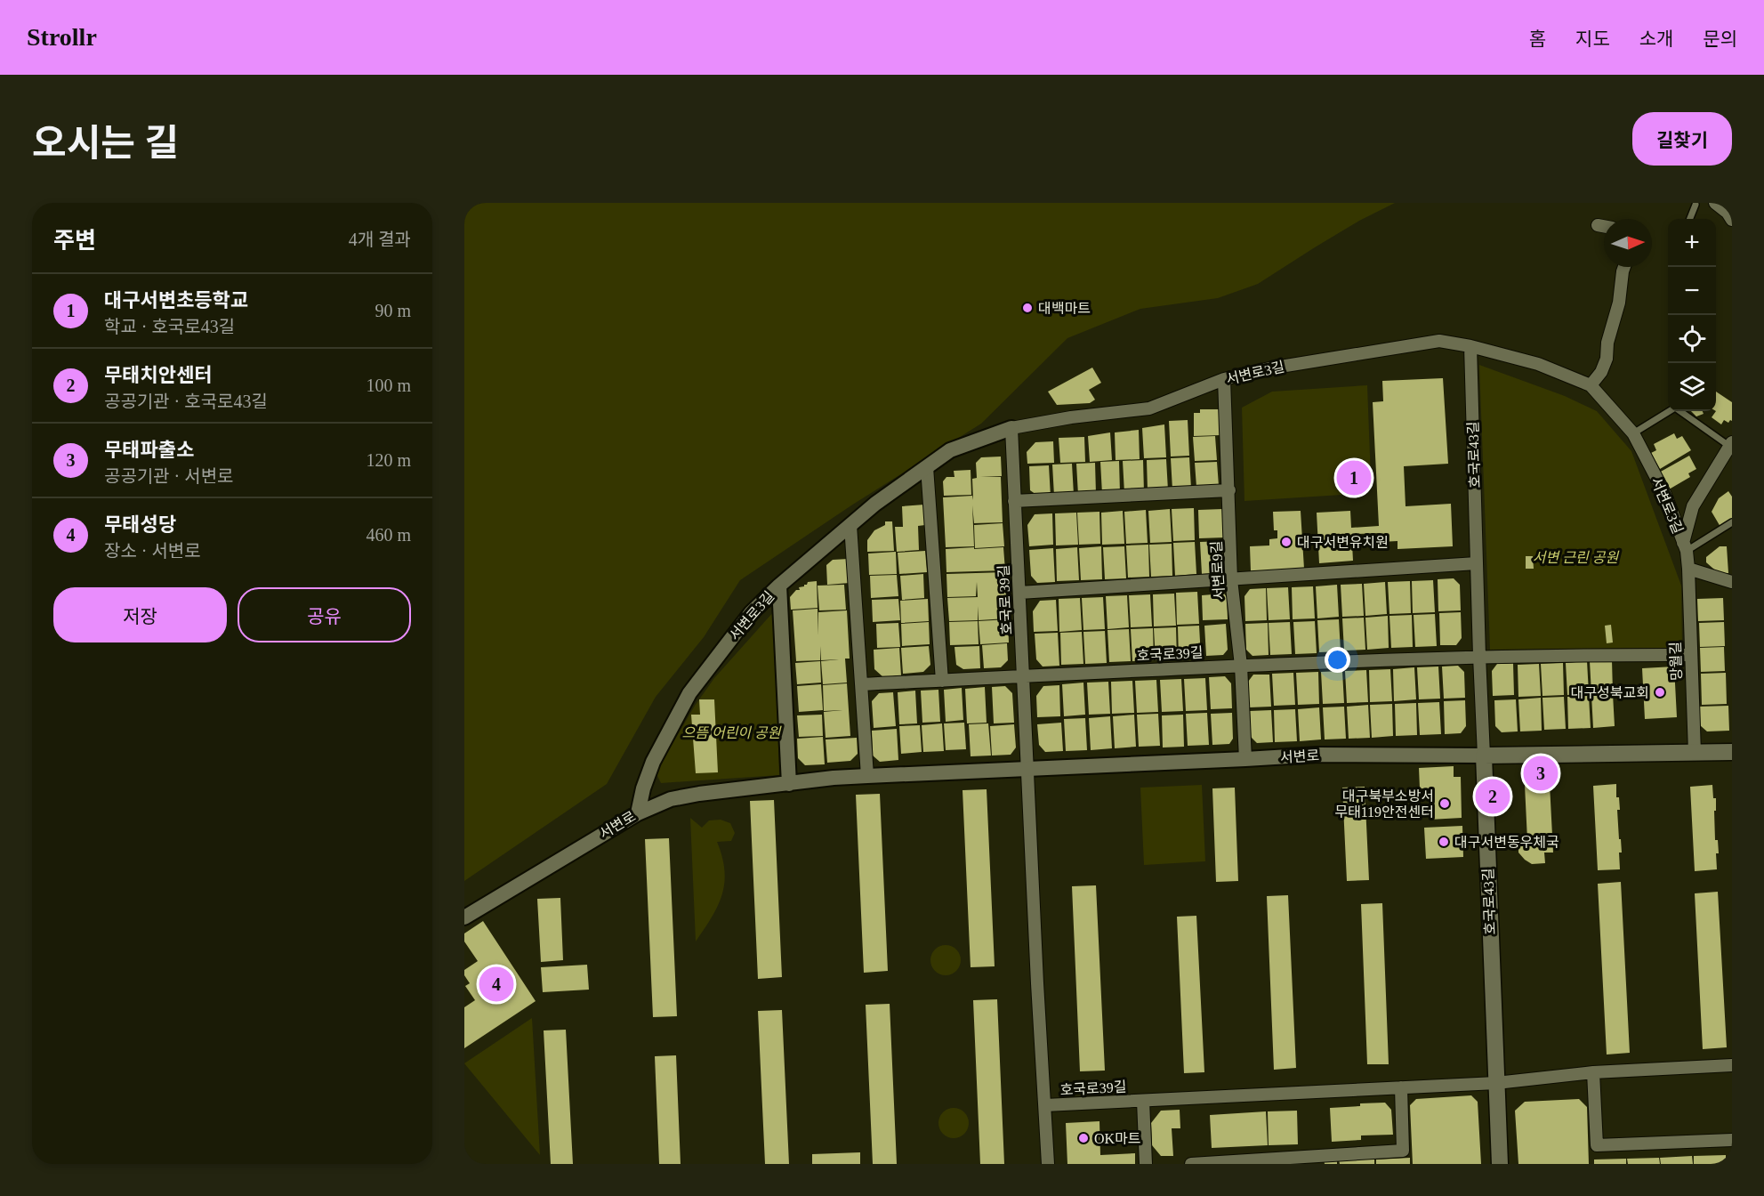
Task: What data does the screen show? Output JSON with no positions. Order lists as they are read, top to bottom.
{
  "streets": {
    "main road": ["호국로43길", "서변로"],
    "street": [
      "서변로3길",
      "서변로9길",
      "호국로 39길",
      "호국로39길",
      "망월길"
    ]
  },
  "crossings": [
    ["서변로3길", "호국로43길"],
    ["서변로3길", "서변로9길"],
    ["서변로3길", "호국로 39길"],
    ["서변로3길", "망월길"],
    ["서변로3길", "서변로"],
    ["호국로43길", "호국로39길"],
    ["호국로43길", "서변로"],
    ["서변로9길", "호국로39길"],
    ["서변로9길", "서변로"],
    ["호국로 39길", "호국로39길"],
    ["호국로 39길", "서변로"],
    ["호국로39길", "서변로"],
    ["망월길", "서변로"]
  ],
  "parks": ["서변 근린 공원", "으뜸 어린이 공원"],
  "places": [
    "대백마트",
    "대구서변유치원",
    "대구성북교회",
    "대구북부소방서 무태119안전센터",
    "대구서변동우체국",
    "OK마트"
  ],
  "north": "right",
  "page": {
    "header": "Strollr",
    "nav": [
      "홈",
      "지도",
      "소개",
      "문의"
    ],
    "title": "오시는 길",
    "buttons": [
      "길찾기",
      ["저장", "공유"]
    ],
    "heading": ["주변", "4개 결과"],
    "map_buttons": ["+", "−"],
    "list": [
      {
        "mark": "1",
        "name": "대구서변초등학교",
        "note": "학교 · 호국로43길",
        "value": "90 m"
      },
      {
        "mark": "2",
        "name": "무태치안센터",
        "note": "공공기관 · 호국로43길",
        "value": "100 m"
      },
      {
        "mark": "3",
        "name": "무태파출소",
        "note": "공공기관 · 서변로",
        "value": "120 m"
      },
      {
        "mark": "4",
        "name": "무태성당",
        "note": "장소 · 서변로",
        "value": "460 m"
      }
    ],
    "pins": [
      "1",
      "3",
      "2",
      "4"
    ]
  }
}
